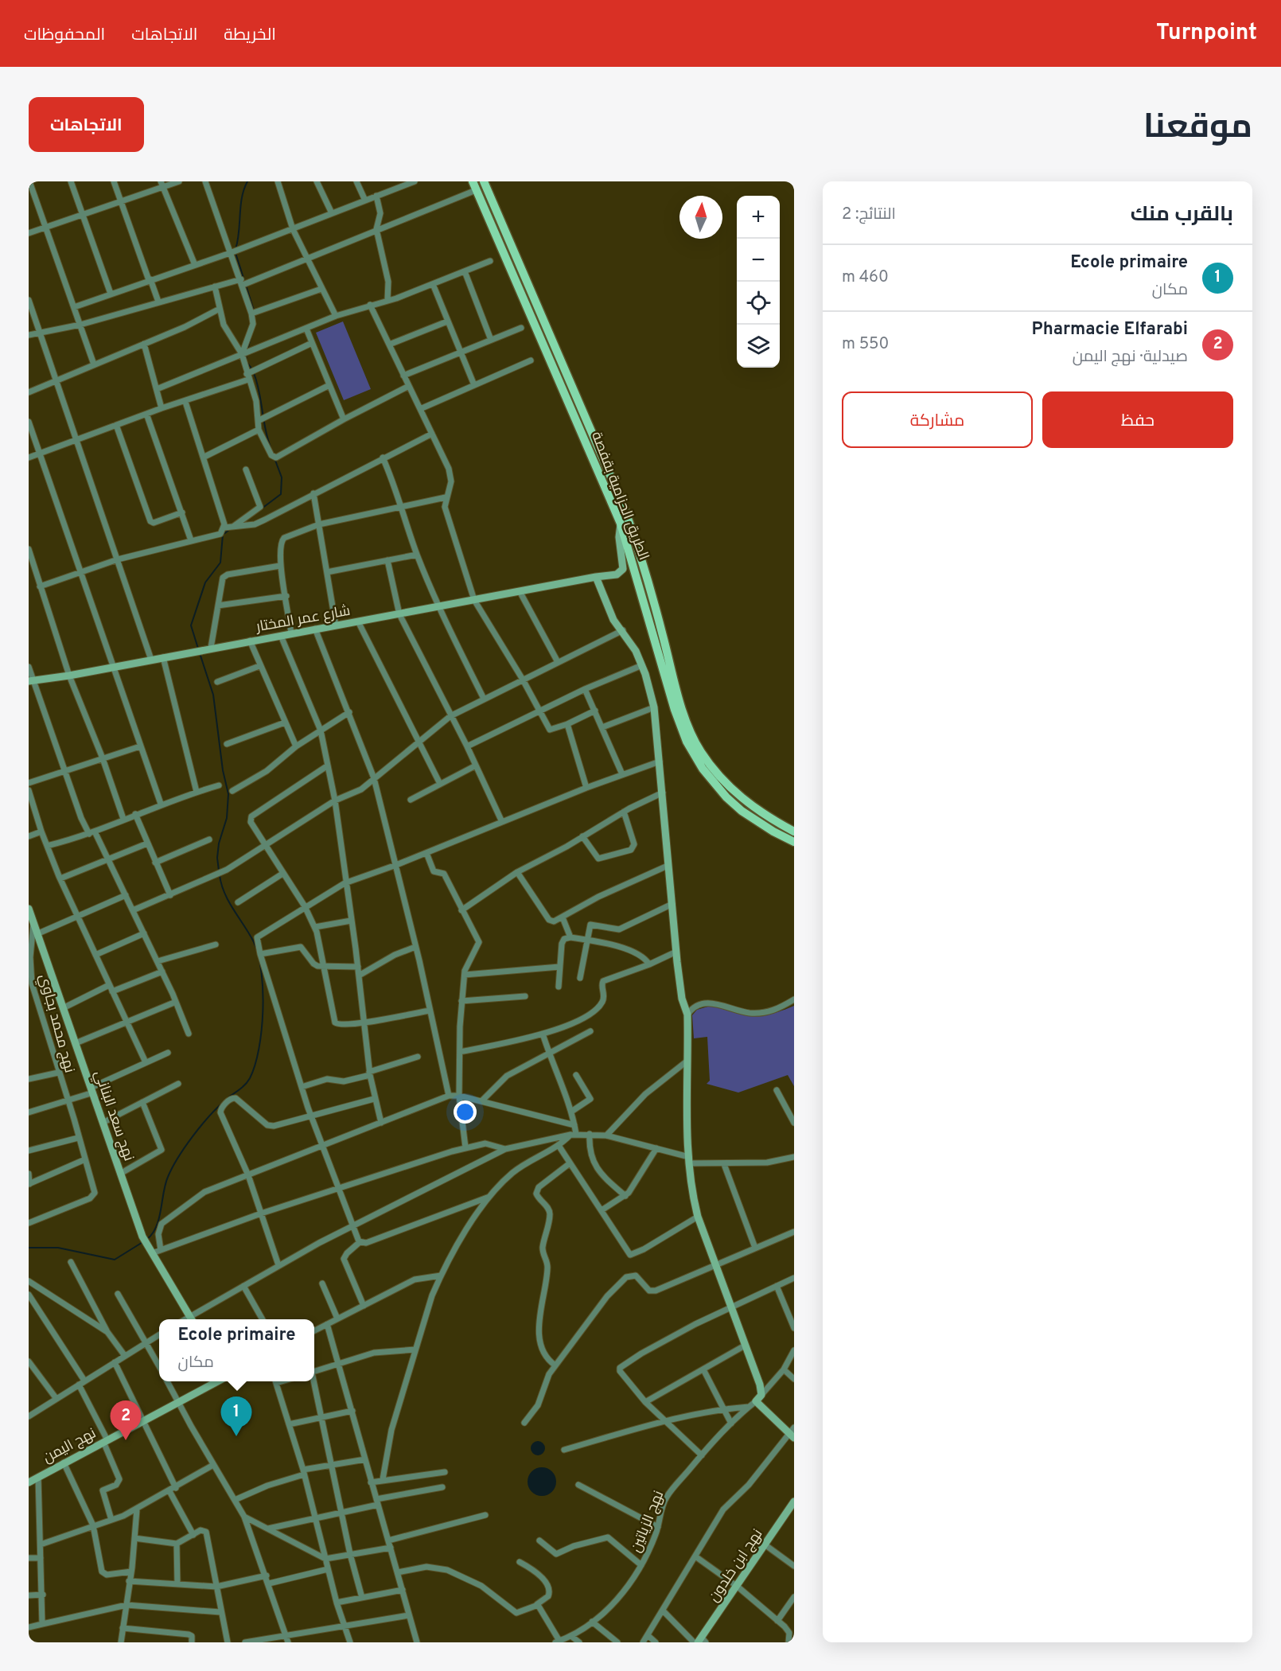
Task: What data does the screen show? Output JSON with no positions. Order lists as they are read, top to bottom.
{
  "streets": {
    "main road": ["الطريق الحزامية بقفصة"],
    "street": [
      "شارع عمر المختار",
      "نهج محمد بجاوي",
      "نهج سعد البناني",
      "نهج اليمن",
      "نهج الزياتين",
      "نهج ابن خلدون"
    ]
  },
  "crossings": [
    ["الطريق الحزامية بقفصة", "شارع عمر المختار"],
    ["نهج محمد بجاوي", "نهج سعد البناني"]
  ],
  "north": "top",
  "page": {
    "header": "Turnpoint",
    "nav": ["الخريطة", "الاتجاهات", "المحفوظات"],
    "title": "موقعنا",
    "buttons": [
      "الاتجاهات",
      ["حفظ", "مشاركة"]
    ],
    "heading": ["بالقرب منك", "النتائج: 2"],
    "map_buttons": ["+", "−"],
    "list": [
      {
        "mark": "1",
        "name": "Ecole primaire",
        "note": "مكان",
        "value": "460 m"
      },
      {
        "mark": "2",
        "name": "Pharmacie Elfarabi",
        "note": "صيدلية · نهج اليمن",
        "value": "550 m"
      }
    ],
    "popup": ["Ecole primaire", "مكان"],
    "pins": ["1", "2"]
  }
}
